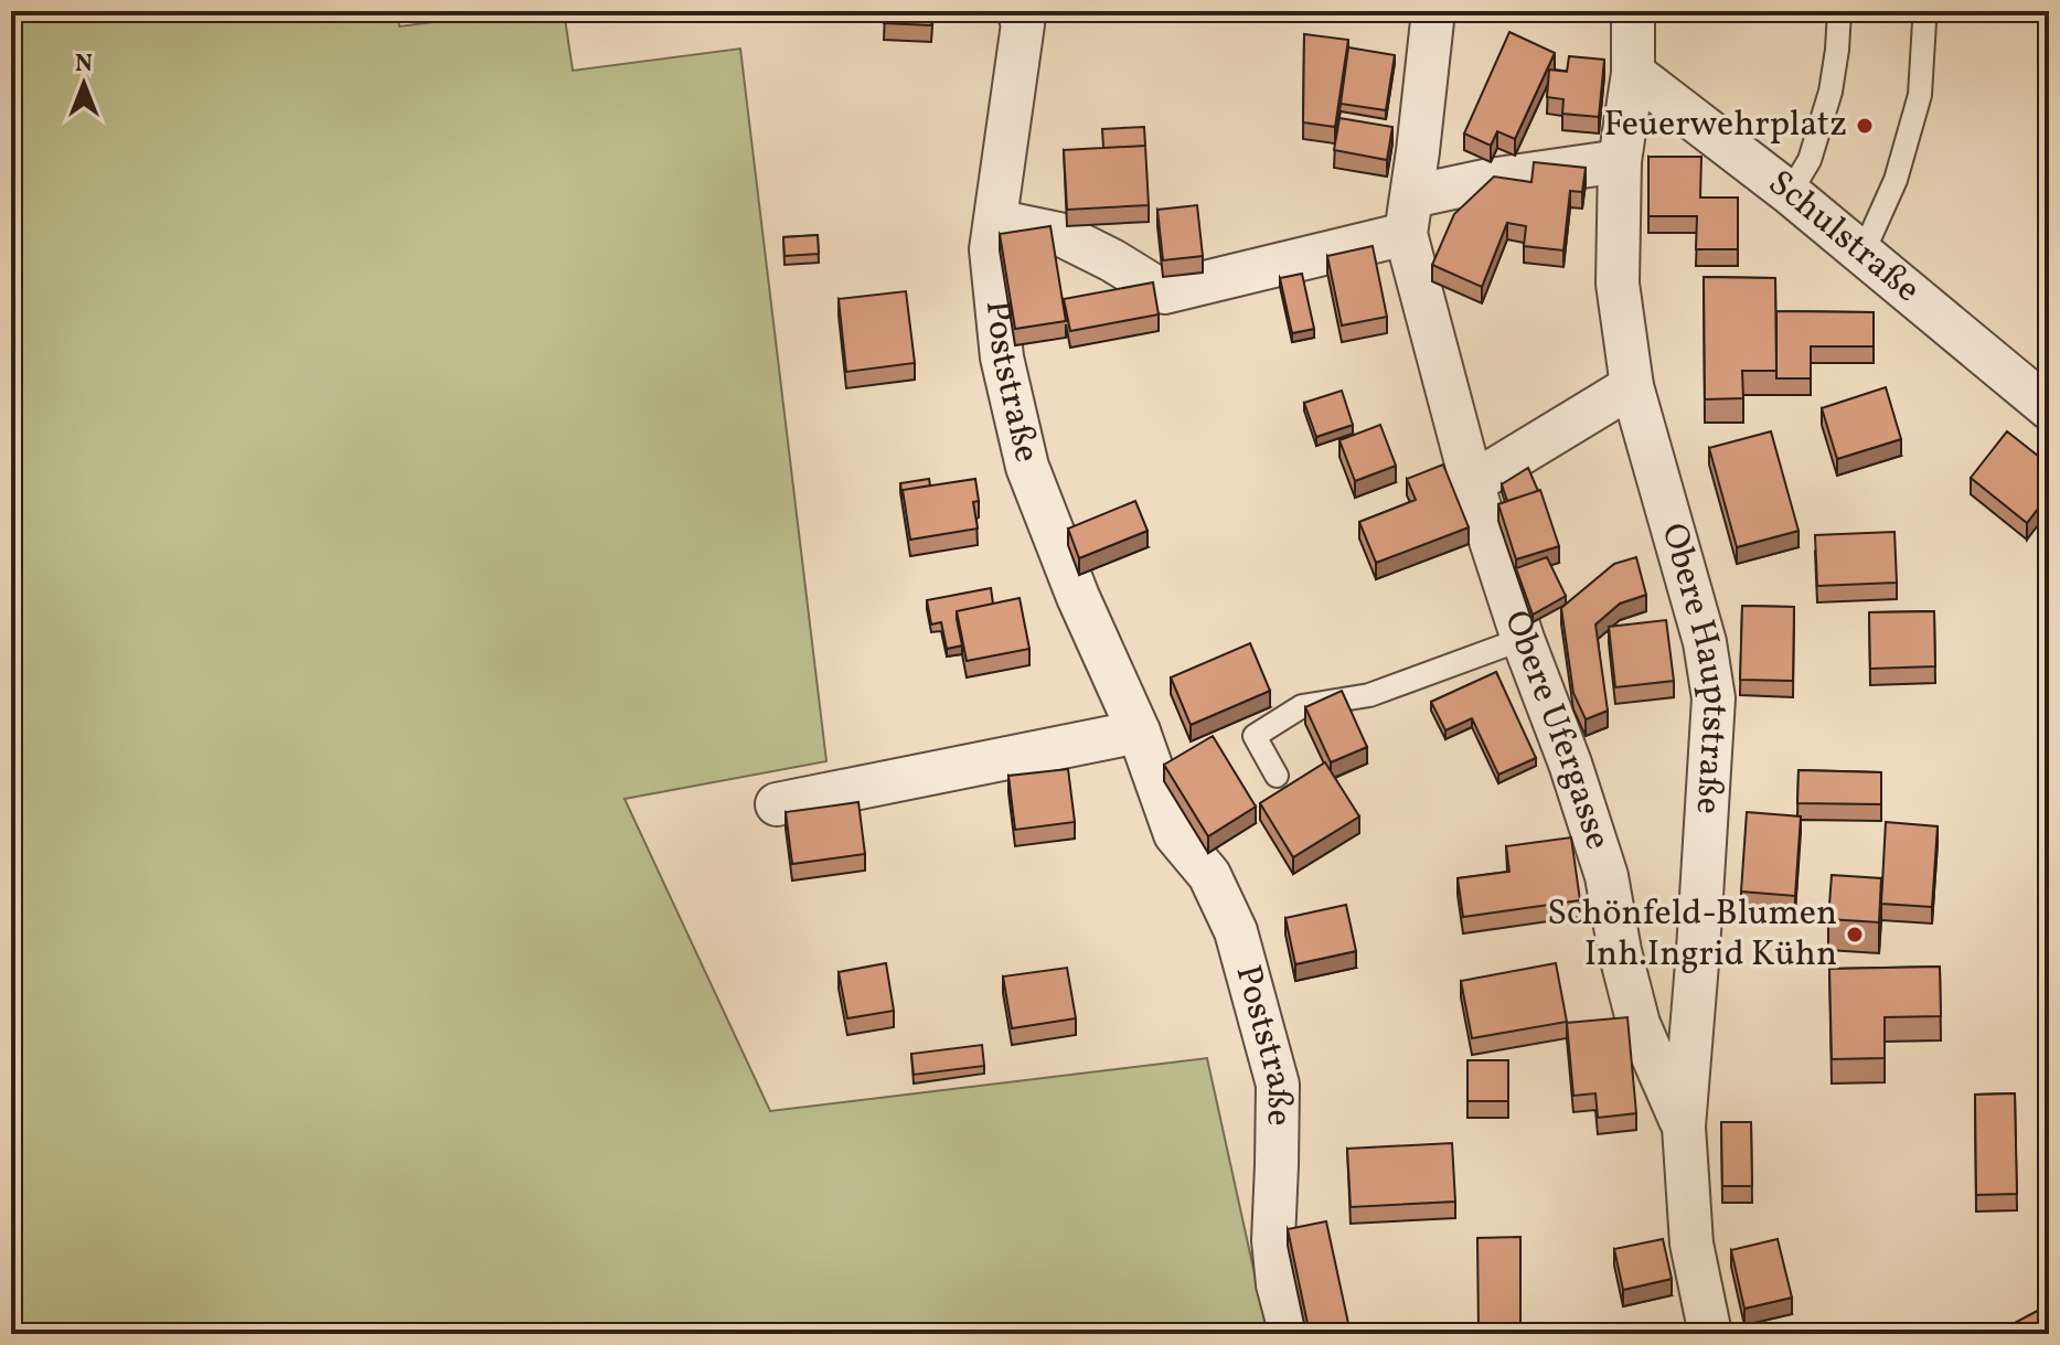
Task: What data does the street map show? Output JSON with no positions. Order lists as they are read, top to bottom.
{
  "streets": {
    "street": [
      "Schulstraße",
      "Poststraße",
      "Obere Hauptstraße",
      "Obere Ufergasse"
    ]
  },
  "crossings": [
    ["Schulstraße", "Obere Hauptstraße"],
    ["Obere Hauptstraße", "Obere Ufergasse"]
  ],
  "places": ["Feuerwehrplatz", "Schönfeld-Blumen Inh.Ingrid Kühn"],
  "north": "top"
}
